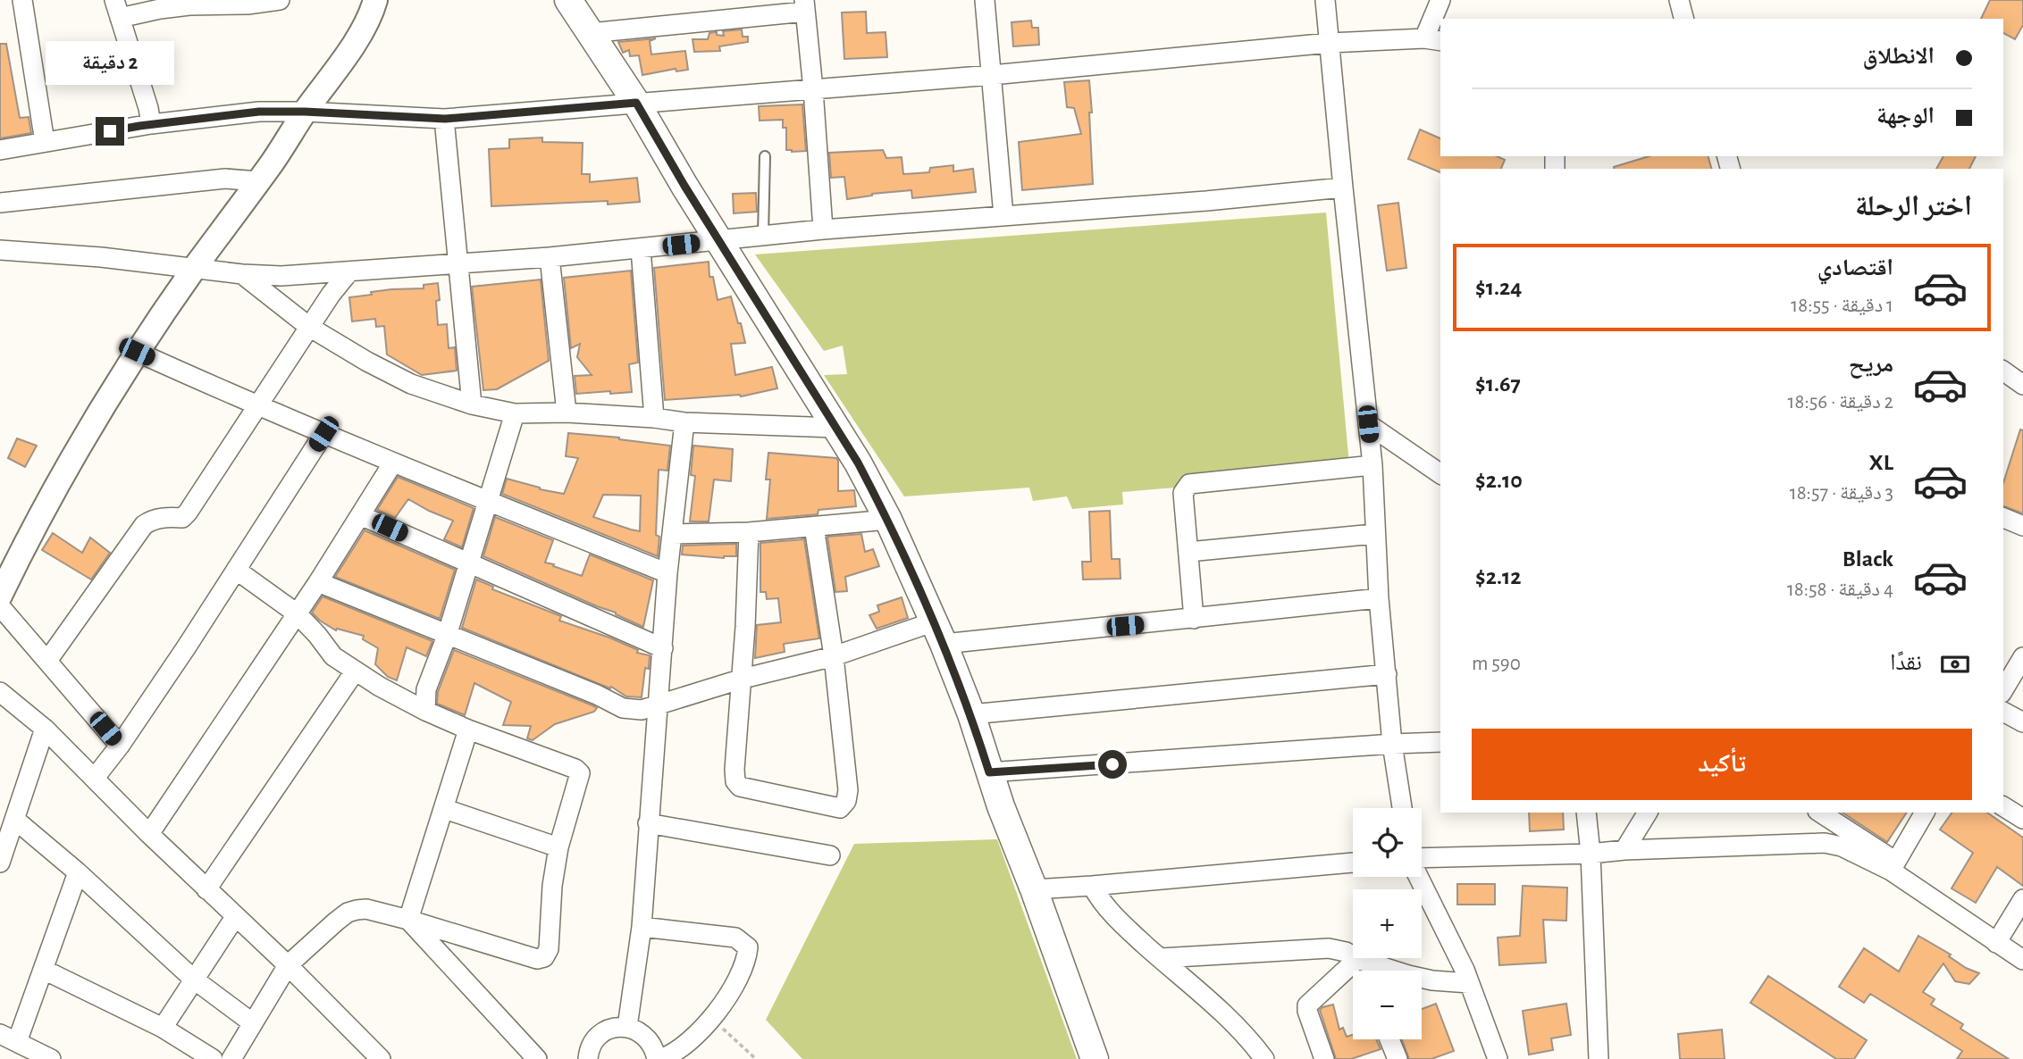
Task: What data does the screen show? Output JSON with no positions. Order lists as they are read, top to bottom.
{
  "page": {
    "banner": ["الانطلاق", "الوجهة"],
    "bubble": "2 دقيقة",
    "heading": "اختر الرحلة",
    "list": [
      {
        "name": "اقتصادي",
        "note": "1 دقيقة · 18:55",
        "value": "$1.24"
      },
      {
        "name": "مريح",
        "note": "2 دقيقة · 18:56",
        "value": "$1.67"
      },
      {
        "name": "XL",
        "note": "3 دقيقة · 18:57",
        "value": "$2.10"
      },
      {
        "name": "Black",
        "note": "4 دقيقة · 18:58",
        "value": "$2.12"
      }
    ],
    "pay": ["نقدًا", "590 m"],
    "buttons": "تأكيد",
    "map_buttons": ["+", "−"]
  }
}
